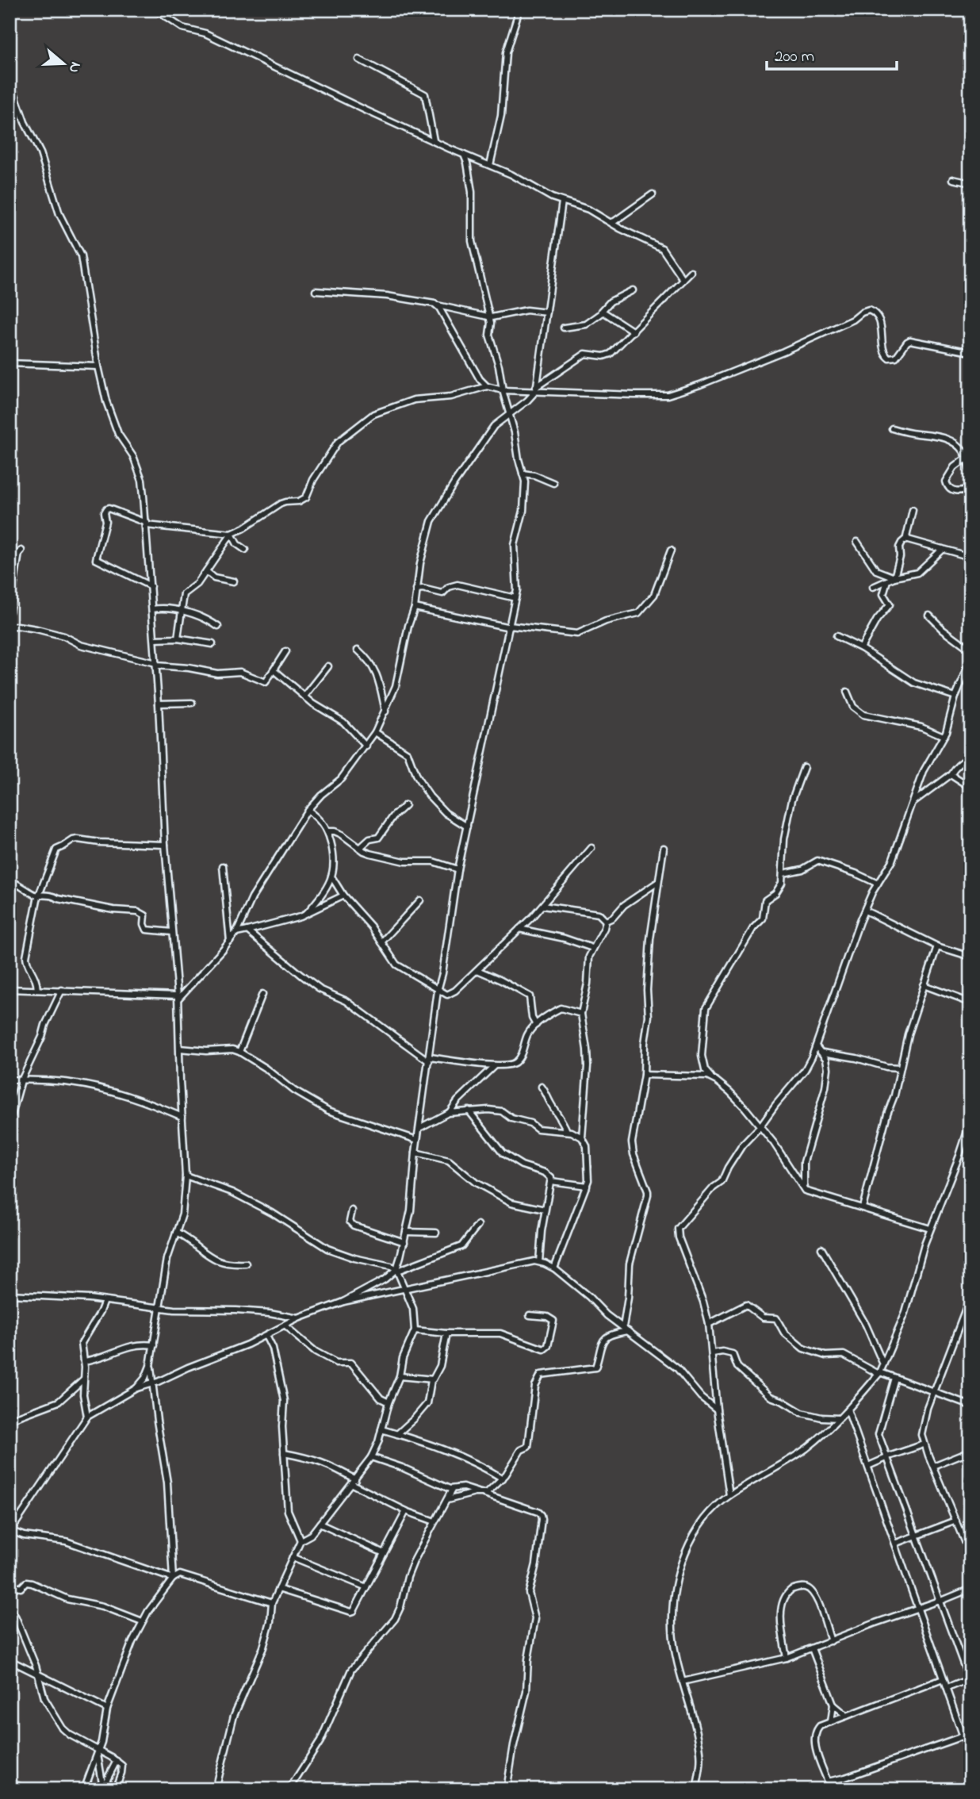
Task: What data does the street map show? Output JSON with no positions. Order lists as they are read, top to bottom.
{
  "scale_bar": "200 m",
  "north": "right"
}
